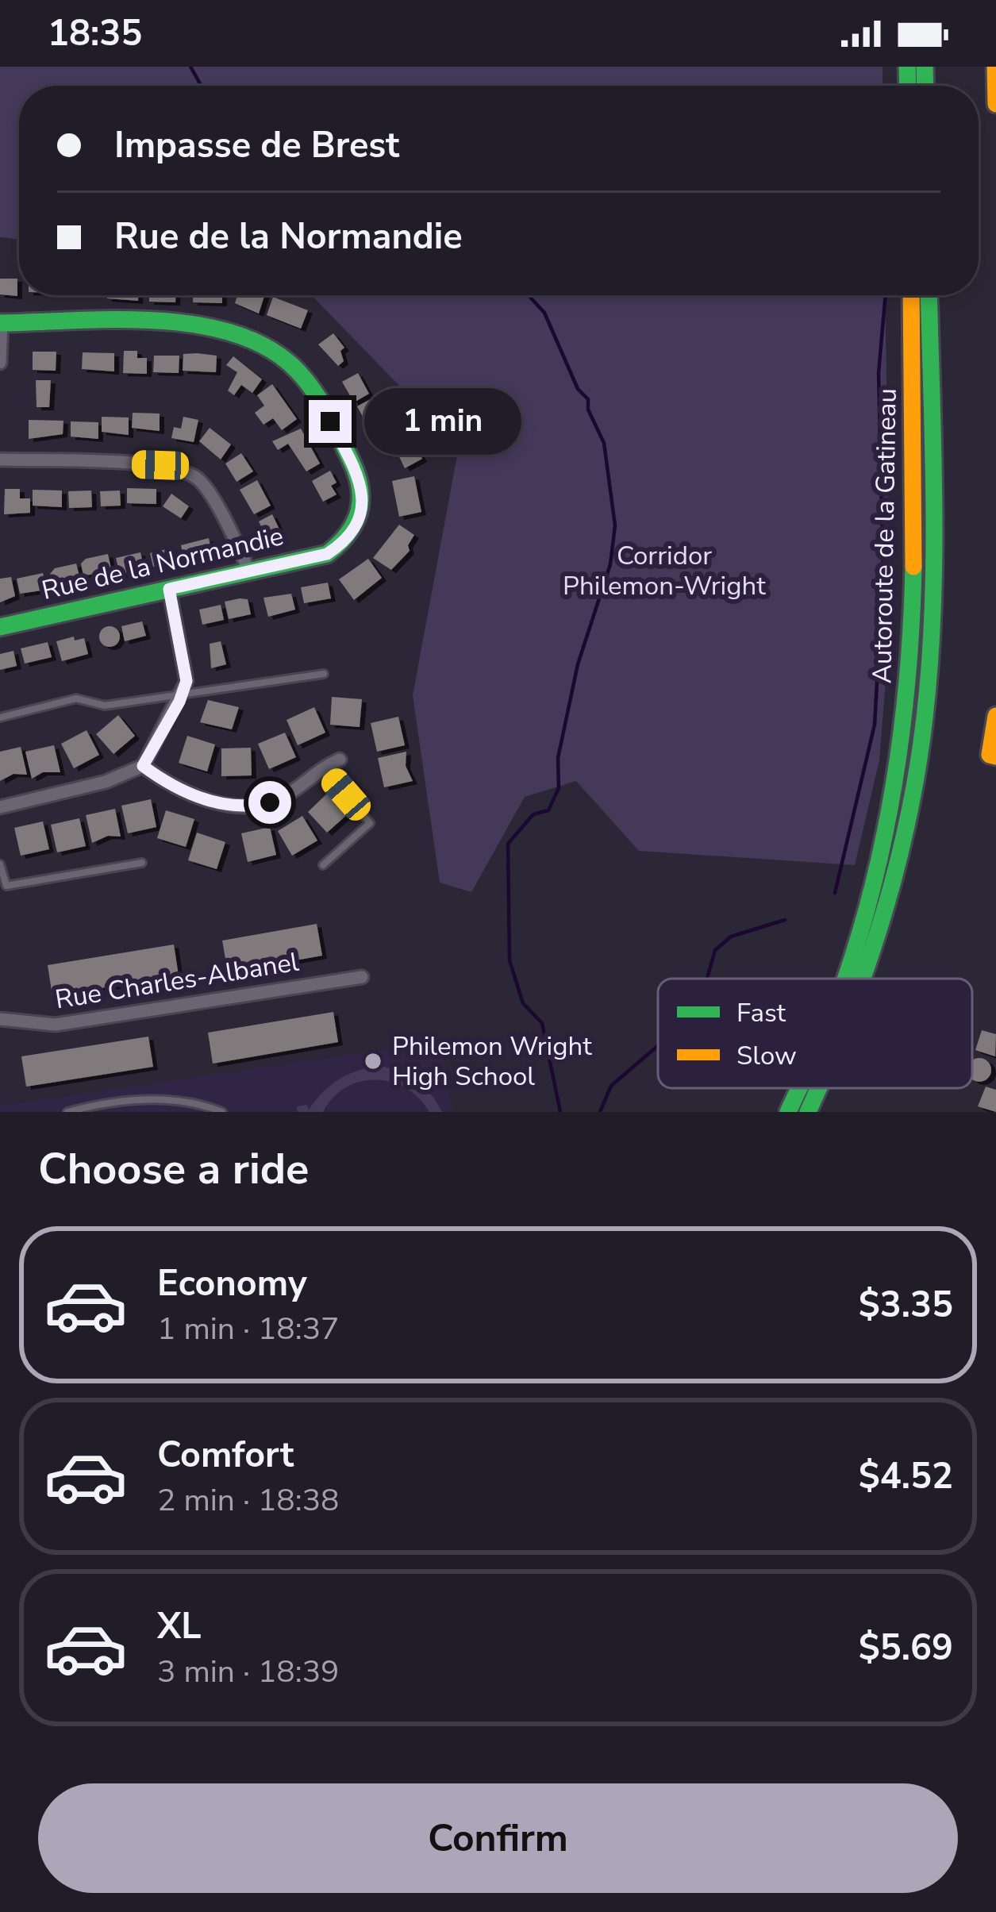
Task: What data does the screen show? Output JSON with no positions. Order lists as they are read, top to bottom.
{
  "streets": {
    "main road": ["Autoroute de la Gatineau", "Rue de la Normandie"],
    "street": ["Rue Charles-Albanel"]
  },
  "parks": ["Corridor Philemon-Wright"],
  "places": ["Philemon Wright High School"],
  "legend": ["Fast", "Slow"],
  "page": {
    "status": "18:35",
    "banner": ["Impasse de Brest", "Rue de la Normandie"],
    "bubble": "1 min",
    "heading": "Choose a ride",
    "list": [
      {
        "name": "Economy",
        "note": "1 min · 18:37",
        "value": "$3.35"
      },
      {
        "name": "Comfort",
        "note": "2 min · 18:38",
        "value": "$4.52"
      },
      {
        "name": "XL",
        "note": "3 min · 18:39",
        "value": "$5.69"
      }
    ],
    "buttons": "Confirm"
  }
}
